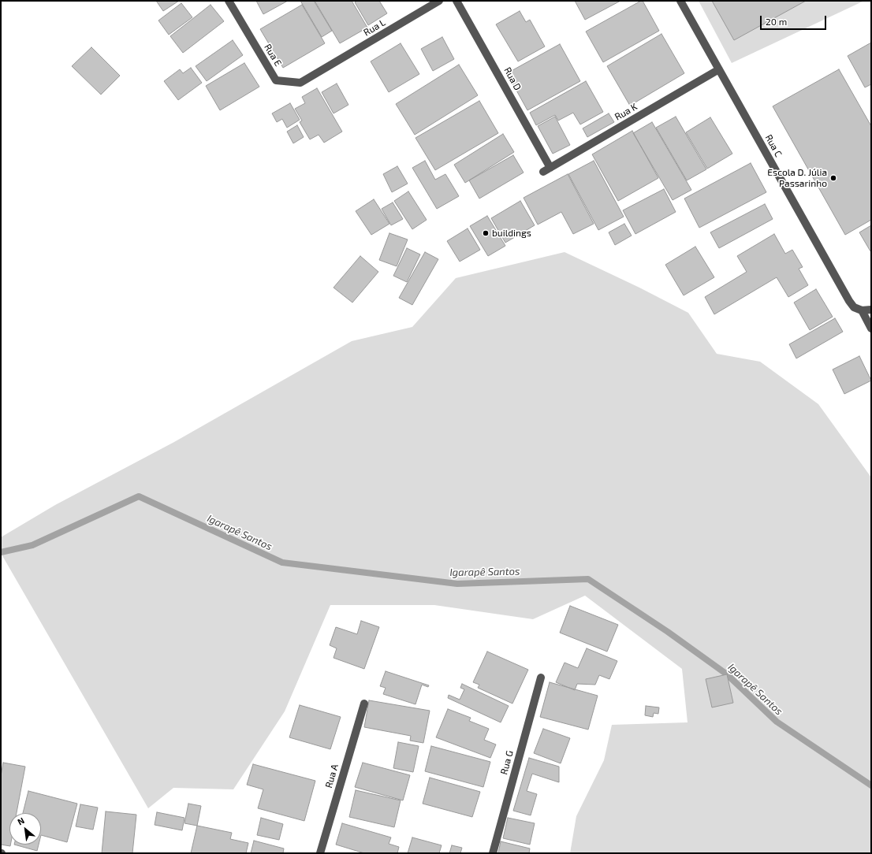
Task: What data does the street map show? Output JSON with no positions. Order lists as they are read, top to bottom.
{
  "streets": {
    "street": [
      "Rua L",
      "Rua E",
      "Rua D",
      "Rua K",
      "Rua C",
      "Rua G",
      "Rua A"
    ]
  },
  "crossings": [
    ["Rua L", "Rua E"],
    ["Rua D", "Rua K"],
    ["Rua K", "Rua C"]
  ],
  "water": ["Igarapê Santos"],
  "places": ["Escola D. Júlia Passarinho", "buildings"],
  "scale_bar": "20 m",
  "north": "top left"
}
